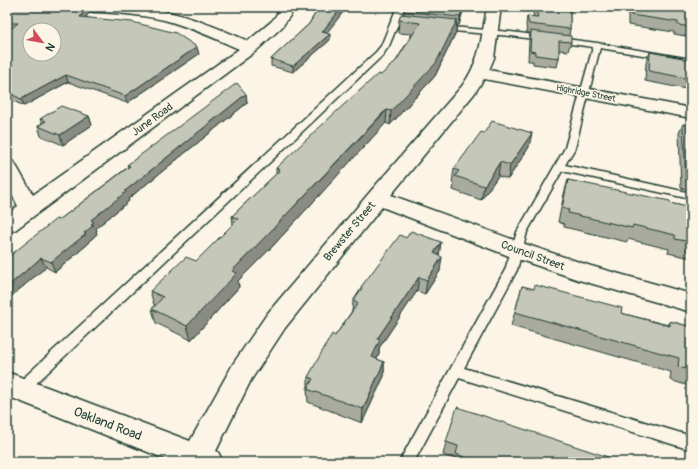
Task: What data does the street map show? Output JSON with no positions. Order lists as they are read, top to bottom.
{
  "streets": {
    "street": [
      "Highridge Street",
      "June Road",
      "Brewster Street",
      "Council Street",
      "Oakland Road"
    ]
  },
  "crossings": [
    ["Highridge Street", "Brewster Street"],
    ["Brewster Street", "Council Street"],
    ["Brewster Street", "Oakland Road"]
  ],
  "north": "bottom right"
}
